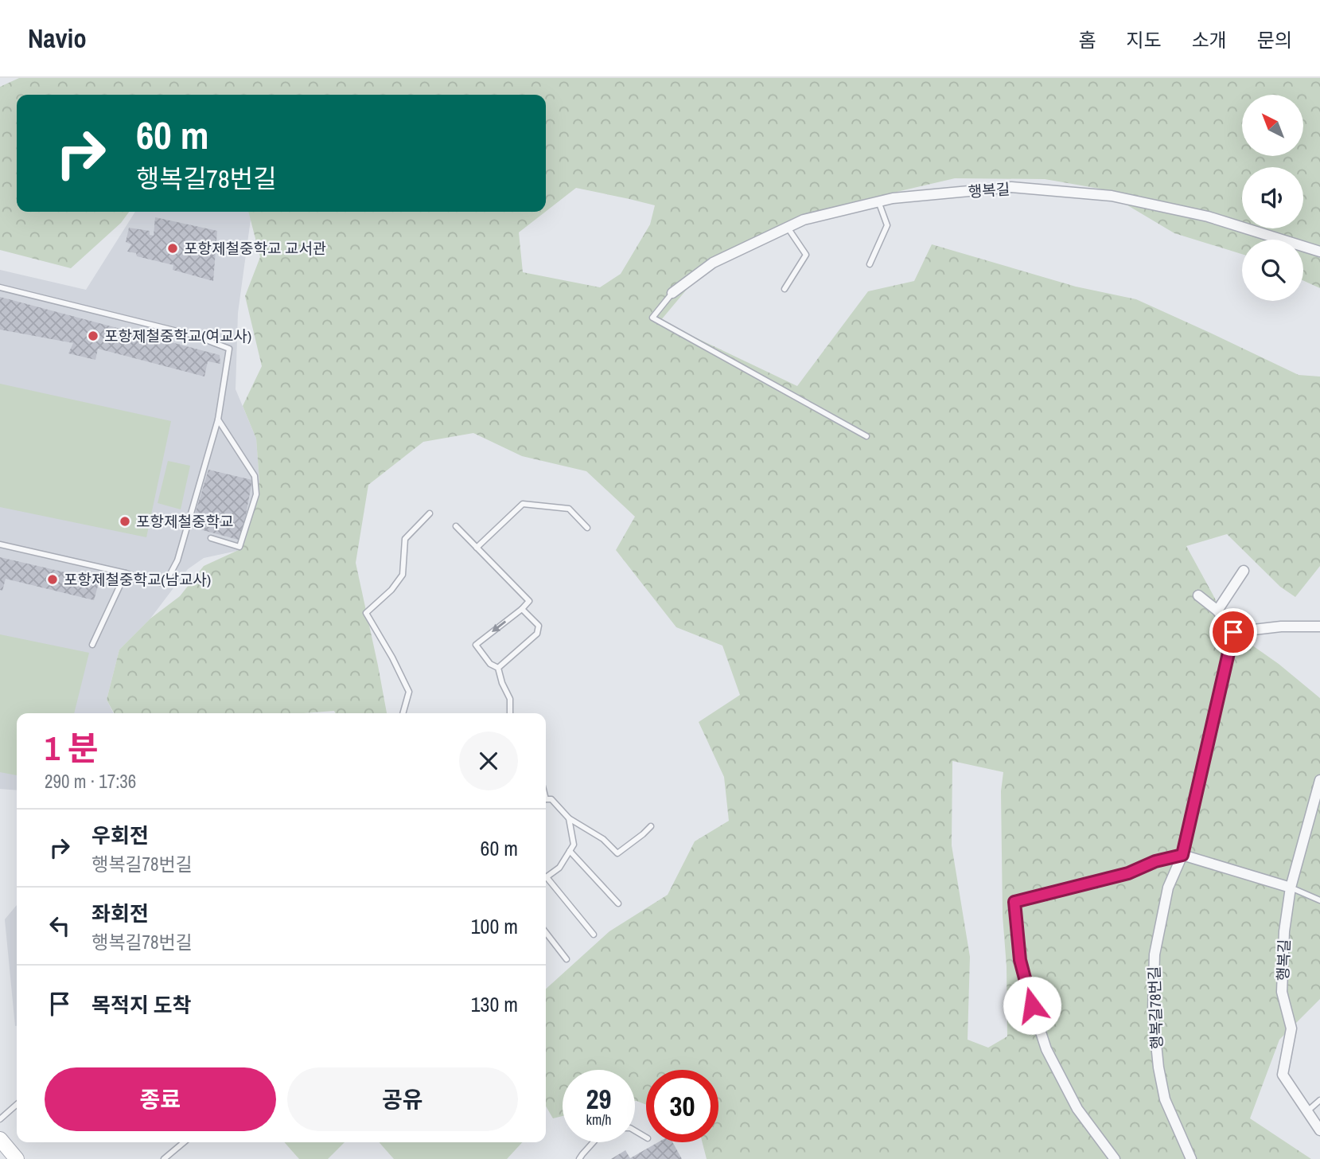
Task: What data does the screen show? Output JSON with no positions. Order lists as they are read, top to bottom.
{
  "streets": {
    "street": ["행복길", "행복길78번길"]
  },
  "places": [
    "포항제철중학교 교서관",
    "포항제철중학교(여교사)",
    "포항제철중학교",
    "포항제철중학교(남교사)"
  ],
  "north": "top left",
  "page": {
    "header": "Navio",
    "nav": [
      "홈",
      "지도",
      "소개",
      "문의"
    ],
    "turn": ["60 m", "행복길78번길"],
    "heading": ["1 분", "290 m · 17:36"],
    "list": [
      {
        "name": "우회전",
        "note": "행복길78번길",
        "value": "60 m"
      },
      {
        "name": "좌회전",
        "note": "행복길78번길",
        "value": "100 m"
      },
      {
        "name": "목적지 도착",
        "value": "130 m"
      }
    ],
    "buttons": ["종료", "공유"],
    "speed": "29 km/h",
    "limit": "30"
  }
}
